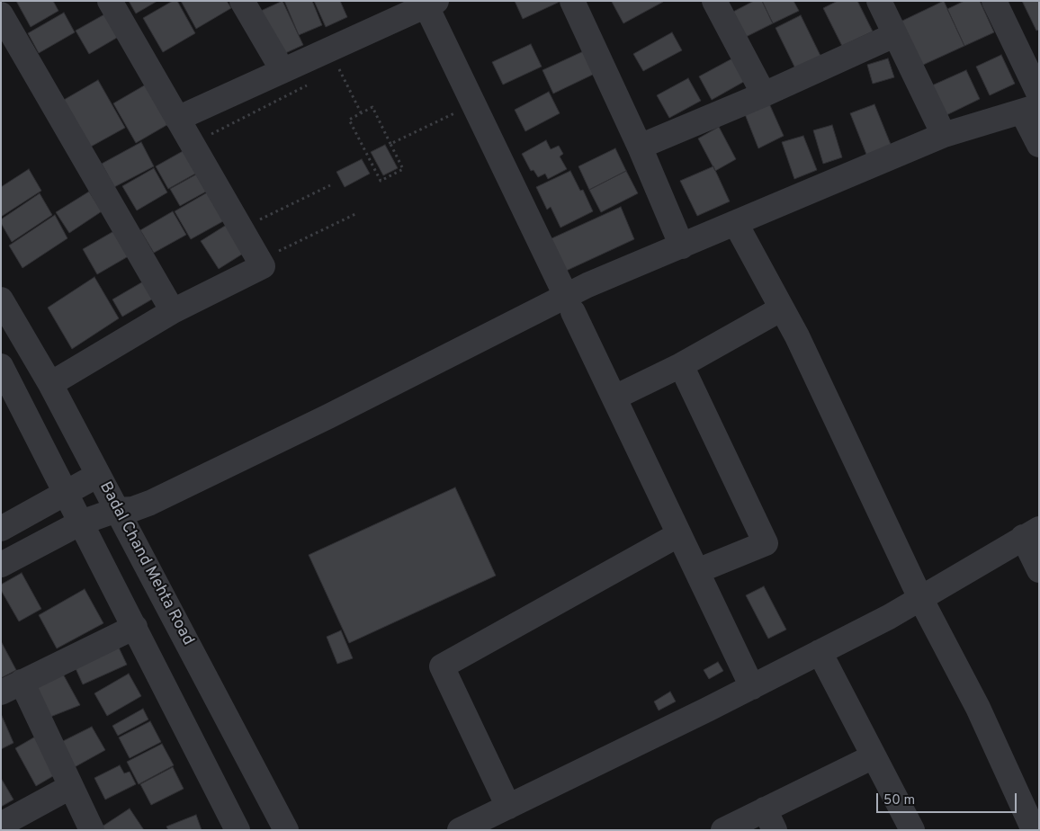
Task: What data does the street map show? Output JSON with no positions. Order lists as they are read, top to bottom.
{
  "streets": {
    "street": ["Badal Chand Mehta Road"]
  },
  "scale_bar": "50 m"
}
